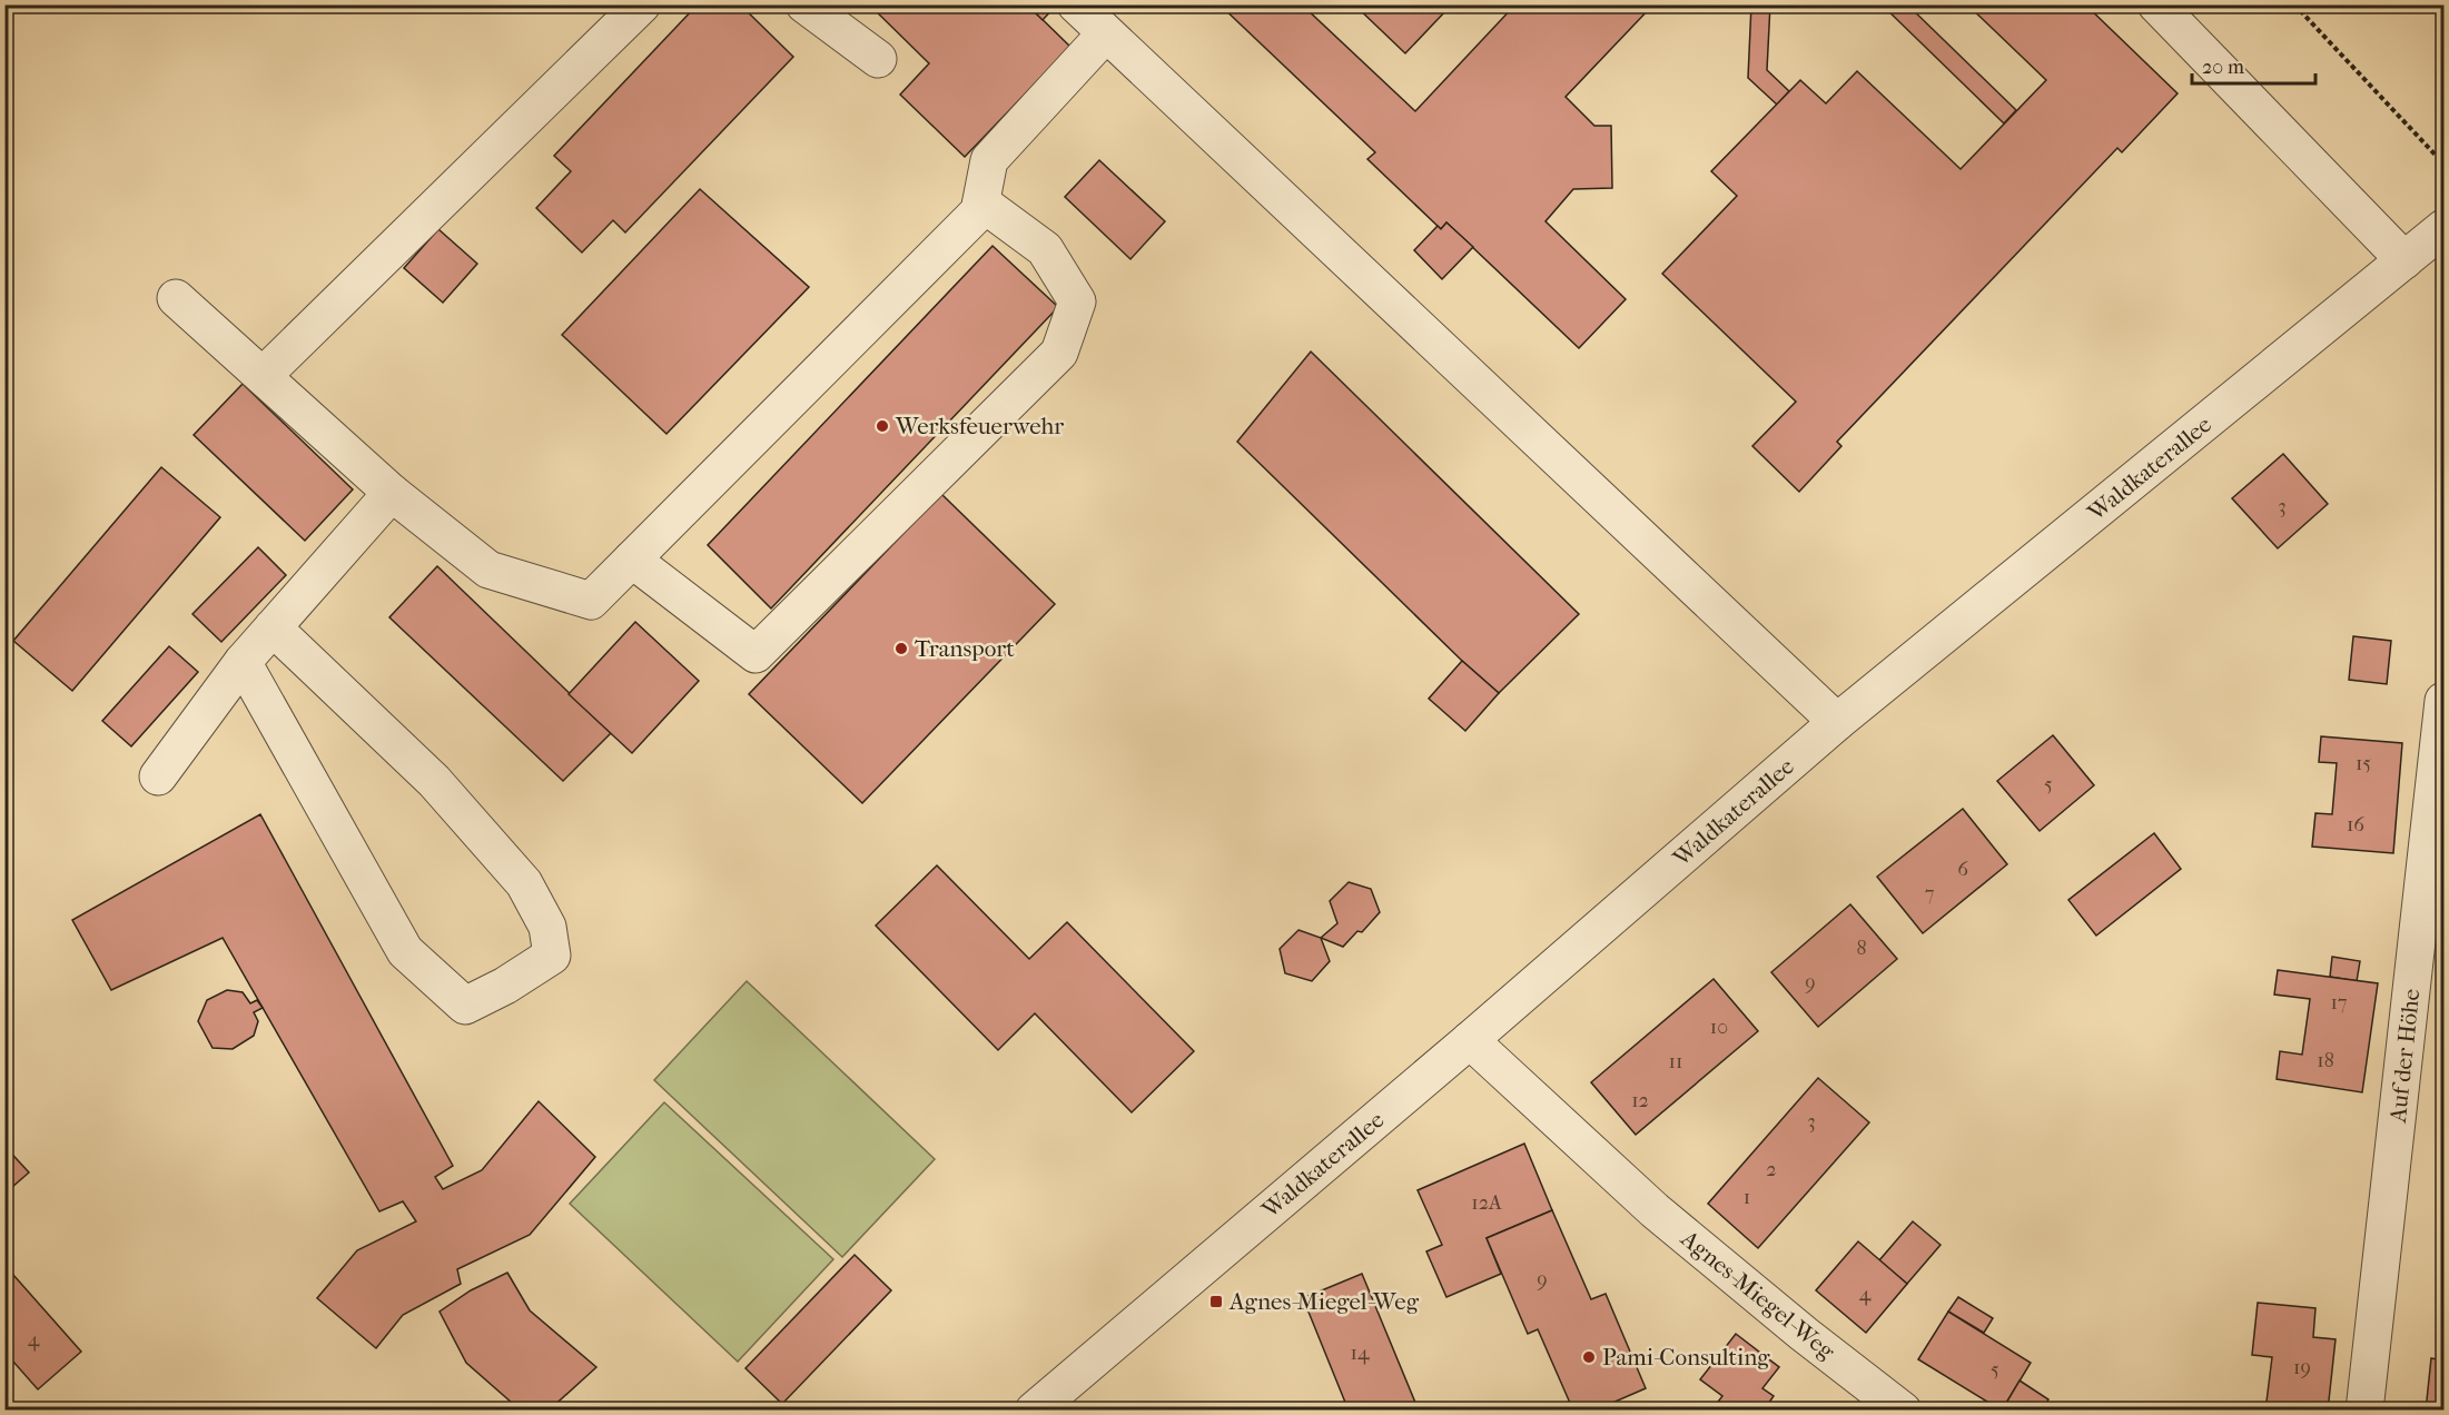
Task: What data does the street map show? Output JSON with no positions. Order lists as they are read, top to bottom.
{
  "streets": {
    "street": ["Waldkaterallee", "Auf der Höhe", "Agnes-Miegel-Weg"]
  },
  "crossings": [
    ["Waldkaterallee", "Agnes-Miegel-Weg"]
  ],
  "places": {
    "other": ["Werksfeuerwehr", "Transport", "Pami-Consulting"],
    "transit": ["Agnes-Miegel-Weg"]
  },
  "house_numbers": [
    "3",
    "15",
    "5",
    "16",
    "6",
    "7",
    "8",
    "9",
    "17",
    "10",
    "18",
    "11",
    "12",
    "3",
    "2",
    "1",
    "12A",
    "9",
    "4",
    "4",
    "14",
    "19",
    "5"
  ],
  "scale_bar": "20 m"
}
